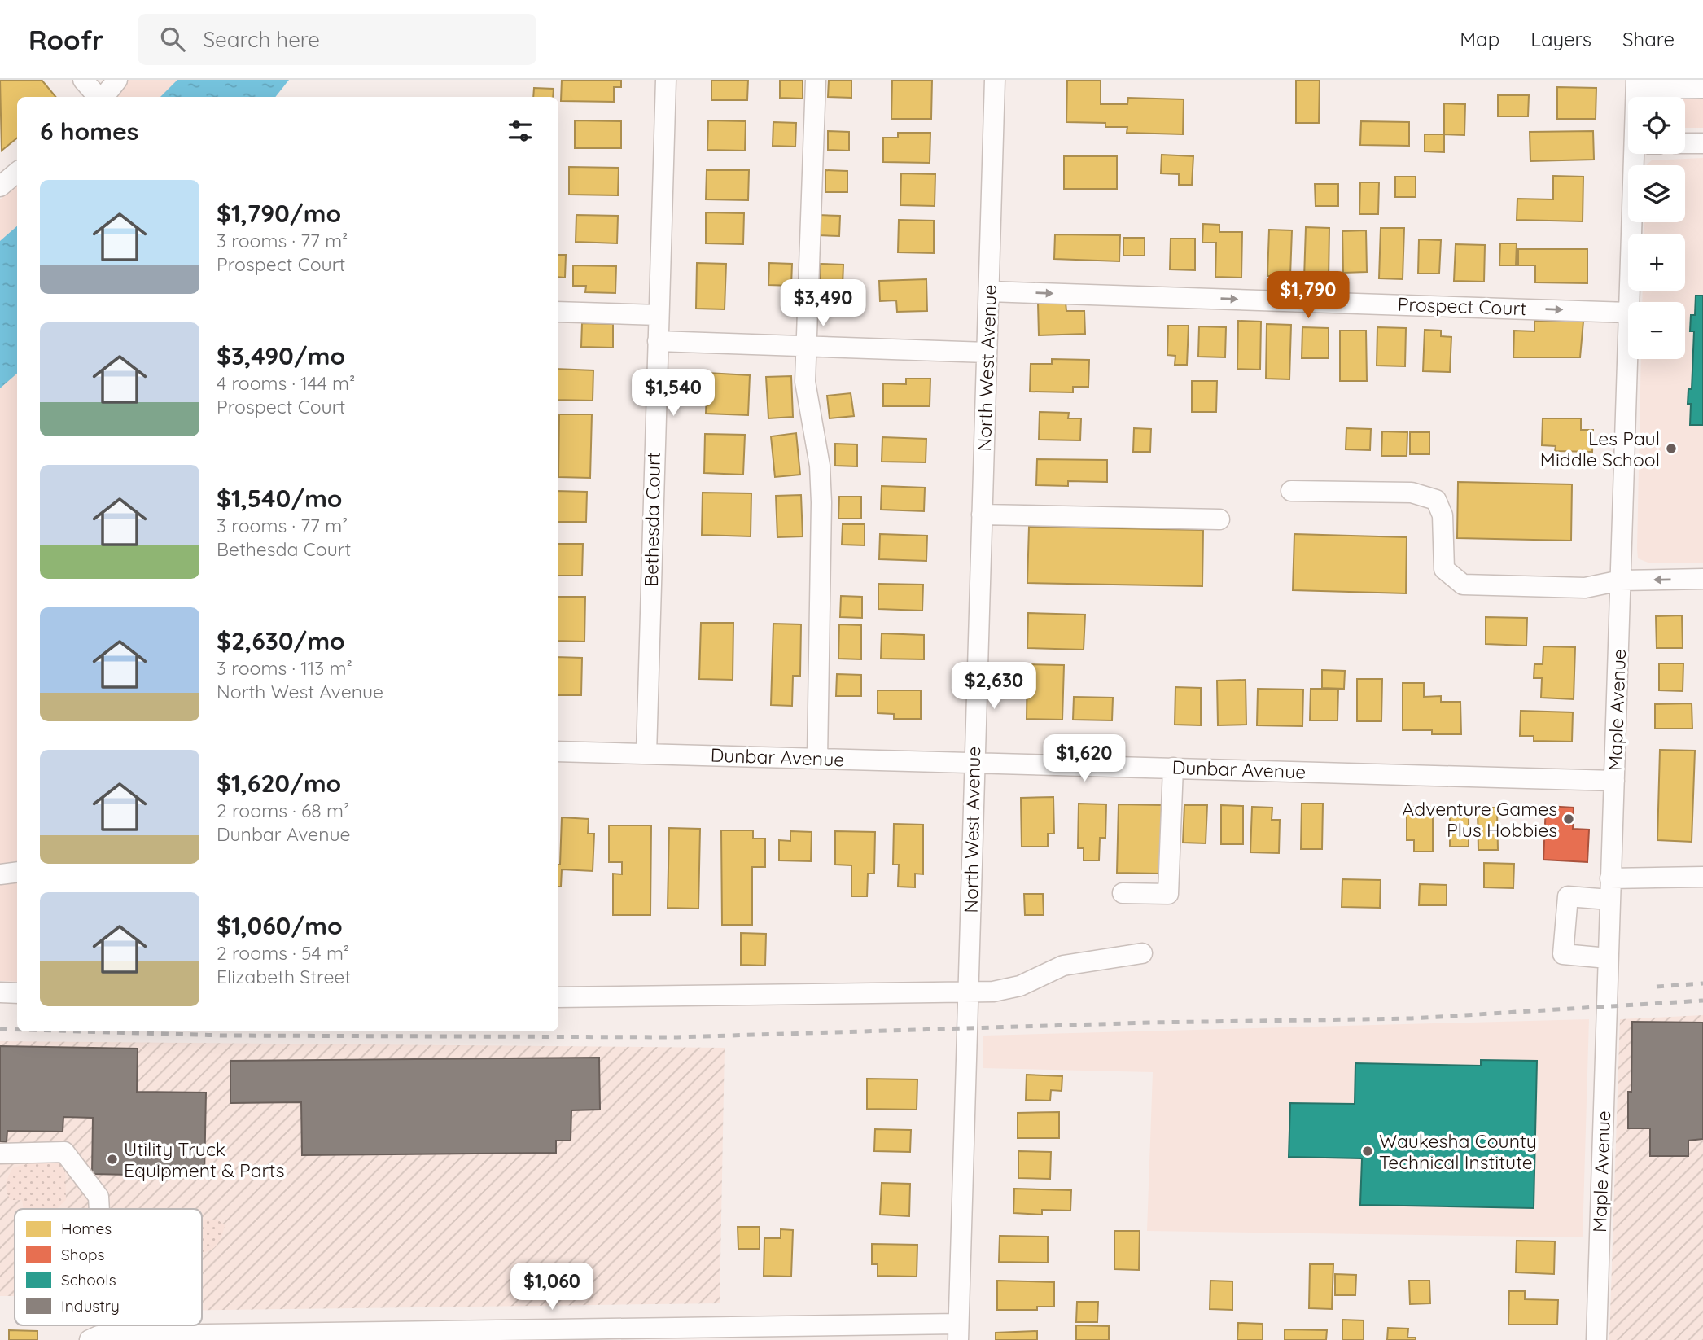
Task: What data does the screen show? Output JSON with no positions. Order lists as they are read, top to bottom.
{
  "streets": {
    "street": [
      "Prospect Court",
      "North West Avenue",
      "Bethesda Court",
      "Maple Avenue",
      "Dunbar Avenue"
    ]
  },
  "crossings": [
    ["Prospect Court", "North West Avenue"],
    ["Prospect Court", "Maple Avenue"],
    ["North West Avenue", "Dunbar Avenue"],
    ["Bethesda Court", "Dunbar Avenue"],
    ["Maple Avenue", "Dunbar Avenue"]
  ],
  "one_way": ["Prospect Court"],
  "places": [
    "Les Paul Middle School",
    "Adventure Games Plus Hobbies",
    "Waukesha County Technical Institute",
    "Utility Truck Equipment & Parts"
  ],
  "legend": [
    "Homes",
    "Shops",
    "Schools",
    "Industry"
  ],
  "page": {
    "header": "Roofr",
    "search": "Search here",
    "nav": ["Map", "Layers", "Share"],
    "map_buttons": ["+", "−"],
    "heading": "6 homes",
    "list": [
      {
        "name": "$1,790/mo",
        "note": "3 rooms · 77 m² · Prospect Court"
      },
      {
        "name": "$3,490/mo",
        "note": "4 rooms · 144 m² · Prospect Court"
      },
      {
        "name": "$1,540/mo",
        "note": "3 rooms · 77 m² · Bethesda Court"
      },
      {
        "name": "$2,630/mo",
        "note": "3 rooms · 113 m² · North West Avenue"
      },
      {
        "name": "$1,620/mo",
        "note": "2 rooms · 68 m² · Dunbar Avenue"
      },
      {
        "name": "$1,060/mo",
        "note": "2 rooms · 54 m² · Elizabeth Street"
      }
    ],
    "price": [
      "$1,790",
      "$3,490",
      "$1,540",
      "$2,630",
      "$1,620",
      "$1,060"
    ]
  }
}
